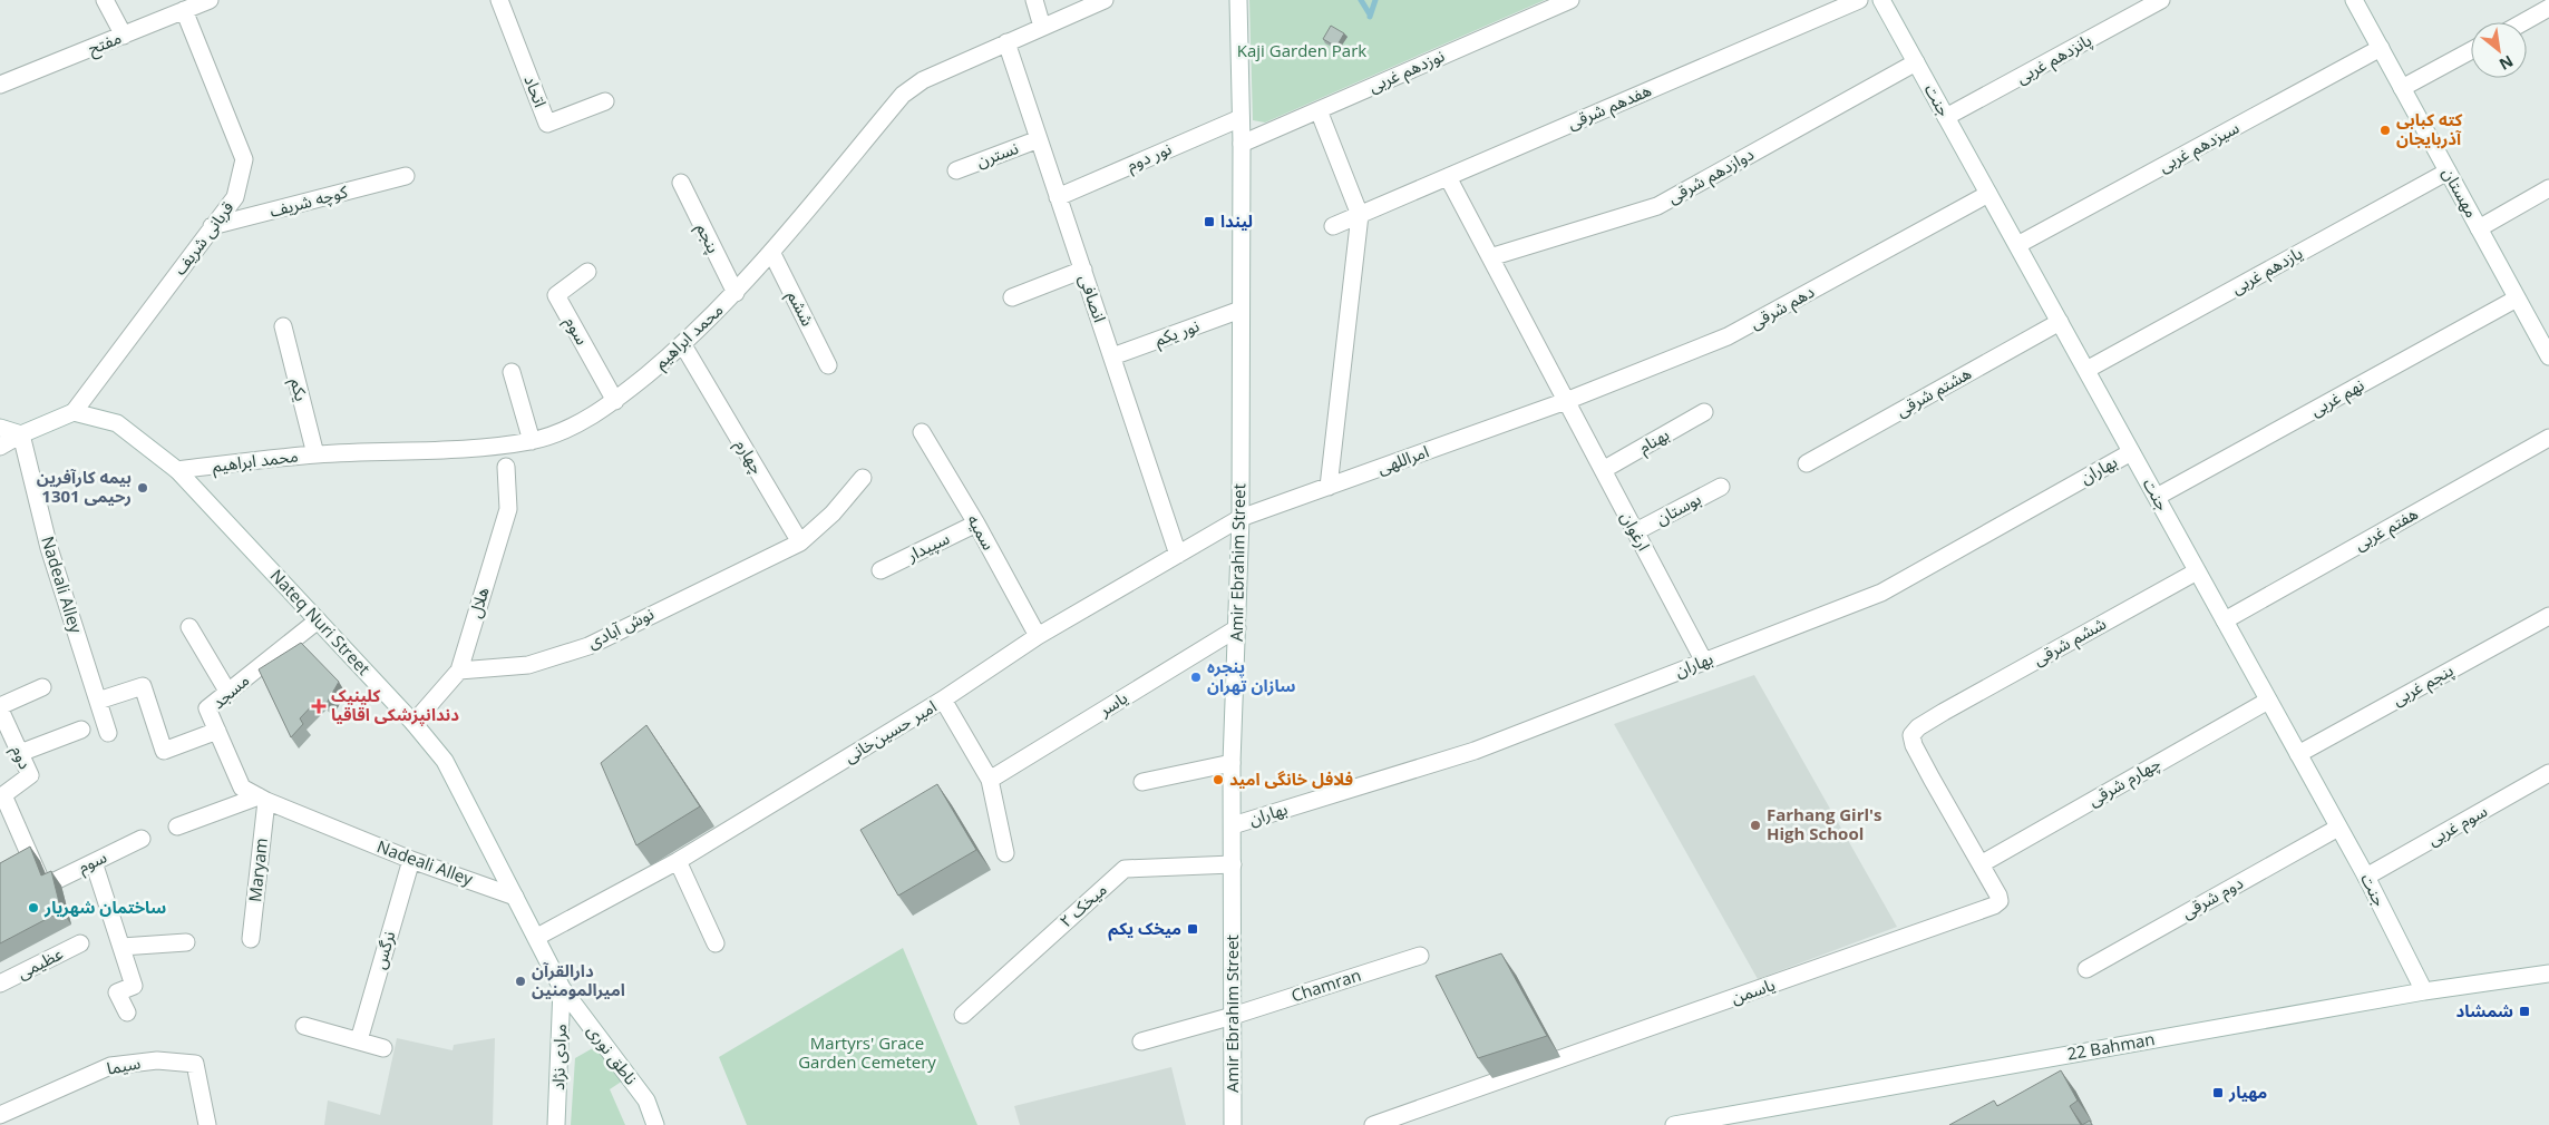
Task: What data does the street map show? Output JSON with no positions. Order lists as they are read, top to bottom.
{
  "streets": {
    "street": [
      "مفتح",
      "پانزدهم غربی",
      "نوزدهم غربی",
      "اتحاد",
      "جنت",
      "هفدهم شرقی",
      "سیزدهم غربی",
      "نسترن",
      "نور دوم",
      "دوازدهم شرقی",
      "مهستان",
      "کوچه شریف",
      "قربانی شریف",
      "پنجم",
      "یازدهم غربی",
      "انصافی",
      "دهم شرقی",
      "ششم",
      "سوم",
      "نور یکم",
      "محمد ابراهیم",
      "یکم",
      "هشتم شرقی",
      "نهم غربی",
      "بهنام",
      "چهارم",
      "امراللهی",
      "بهاران",
      "بوستان",
      "هفتم غربی",
      "ارغوان",
      "سمیه",
      "سپیدار",
      "Amir Ebrahim Street",
      "Nadeali Alley",
      "هلال",
      "Nateq Nuri Street",
      "نوش آبادی",
      "ششم شرقی",
      "پنجم غربی",
      "مسجد",
      "یاسر",
      "امیر حسین‌خانی",
      "دوم",
      "چهارم شرقی",
      "سوم غربی",
      "Maryam",
      "دوم شرقی",
      "میخک ۲",
      "نرگس",
      "عظیمی",
      "Chamran",
      "یاسمن",
      "22 Bahman",
      "ناطق نوری",
      "مرادی نژاد",
      "سیما"
    ]
  },
  "crossings": [
    ["مفتح", "قربانی شریف"],
    ["پانزدهم غربی", "جنت"],
    ["نوزدهم غربی", "Amir Ebrahim Street"],
    ["جنت", "سیزدهم غربی"],
    ["جنت", "دوازدهم شرقی"],
    ["جنت", "یازدهم غربی"],
    ["جنت", "دهم شرقی"],
    ["جنت", "هشتم شرقی"],
    ["جنت", "نهم غربی"],
    ["جنت", "بهاران"],
    ["جنت", "هفتم غربی"],
    ["جنت", "ششم شرقی"],
    ["جنت", "پنجم غربی"],
    ["جنت", "چهارم شرقی"],
    ["جنت", "سوم غربی"],
    ["جنت", "دوم شرقی"],
    ["جنت", "22 Bahman"],
    ["هفدهم شرقی", "ارغوان"],
    ["سیزدهم غربی", "مهستان"],
    ["نسترن", "انصافی"],
    ["نور دوم", "انصافی"],
    ["نور دوم", "Amir Ebrahim Street"],
    ["دوازدهم شرقی", "ارغوان"],
    ["مهستان", "یازدهم غربی"],
    ["مهستان", "نهم غربی"],
    ["کوچه شریف", "قربانی شریف"],
    ["قربانی شریف", "Nateq Nuri Street"],
    ["پنجم", "محمد ابراهیم"],
    ["انصافی", "نور یکم"],
    ["انصافی", "محمد ابراهیم"],
    ["انصافی", "امیر حسین‌خانی"],
    ["دهم شرقی", "امراللهی"],
    ["دهم شرقی", "ارغوان"],
    ["ششم", "محمد ابراهیم"],
    ["سوم", "محمد ابراهیم"],
    ["سوم", "دوم"],
    ["نور یکم", "Amir Ebrahim Street"],
    ["محمد ابراهیم", "یکم"],
    ["محمد ابراهیم", "چهارم"],
    ["محمد ابراهیم", "Nateq Nuri Street"],
    ["بهنام", "ارغوان"],
    ["چهارم", "نوش آبادی"],
    ["امراللهی", "ارغوان"],
    ["امراللهی", "Amir Ebrahim Street"],
    ["امراللهی", "امیر حسین‌خانی"],
    ["بهاران", "ارغوان"],
    ["بهاران", "Amir Ebrahim Street"],
    ["بوستان", "ارغوان"],
    ["سمیه", "سپیدار"],
    ["سمیه", "امیر حسین‌خانی"],
    ["Amir Ebrahim Street", "یاسر"],
    ["Amir Ebrahim Street", "امیر حسین‌خانی"],
    ["Amir Ebrahim Street", "میخک ۲"],
    ["Amir Ebrahim Street", "Chamran"],
    ["Nadeali Alley", "Nateq Nuri Street"],
    ["Nadeali Alley", "مسجد"],
    ["Nadeali Alley", "Maryam"],
    ["Nadeali Alley", "نرگس"],
    ["هلال", "Nateq Nuri Street"],
    ["هلال", "نوش آبادی"],
    ["Nateq Nuri Street", "مسجد"],
    ["Nateq Nuri Street", "امیر حسین‌خانی"],
    ["Nateq Nuri Street", "ناطق نوری"],
    ["Nateq Nuri Street", "مرادی نژاد"],
    ["ششم شرقی", "یاسمن"],
    ["چهارم شرقی", "یاسمن"],
    ["ناطق نوری", "مرادی نژاد"]
  ],
  "parks": ["Kaji Garden Park", "Martyrs' Grace Garden Cemetery"],
  "places": {
    "other": [
      "کته کبابی آذربایجان",
      "بیمه کارآفرین 1301 رحیمی",
      "پنجره سازان تهران",
      "فلافل خانگی امید",
      "Farhang Girl's High School",
      "ساختمان شهریار",
      "دارالقرآن امیرالمومنین"
    ],
    "transit": [
      "لیندا",
      "میخک یکم",
      "شمشاد",
      "مهیار"
    ],
    "health": ["کلینیک دندانپزشکی اقاقیا"]
  },
  "north": "bottom right"
}
